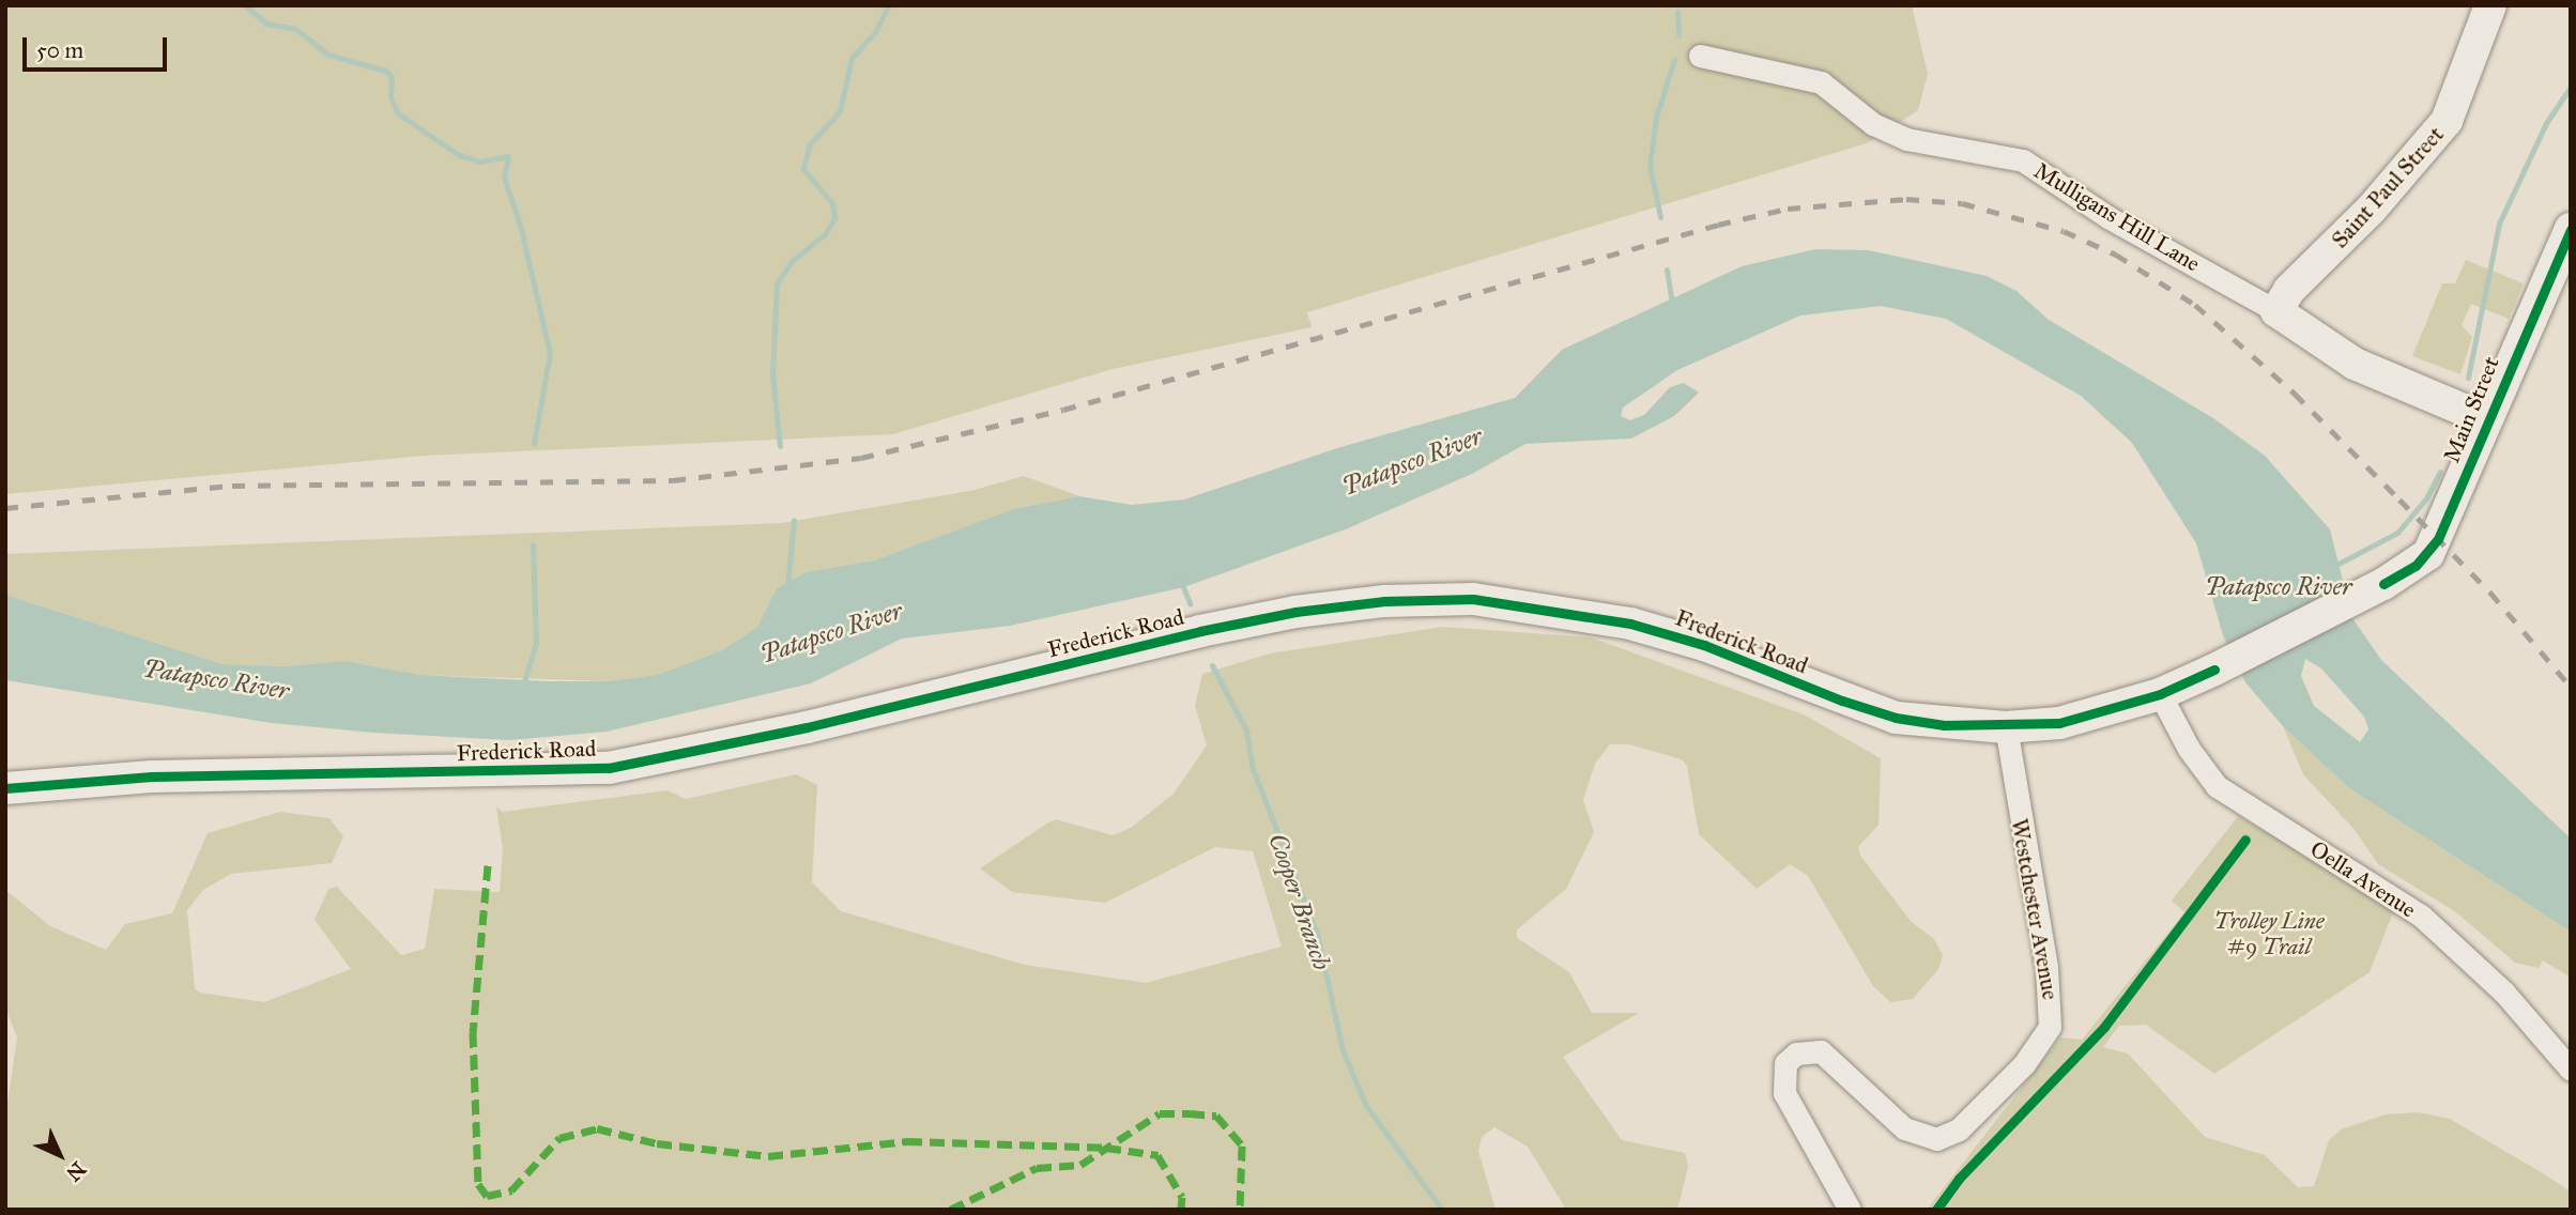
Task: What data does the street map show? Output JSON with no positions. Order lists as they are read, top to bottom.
{
  "streets": {
    "main road": ["Saint Paul Street", "Main Street", "Frederick Road"],
    "street": ["Mulligans Hill Lane", "Oella Avenue", "Westchester Avenue"]
  },
  "crossings": [
    ["Saint Paul Street", "Mulligans Hill Lane"],
    ["Main Street", "Frederick Road"],
    ["Frederick Road", "Oella Avenue"],
    ["Frederick Road", "Westchester Avenue"]
  ],
  "water": ["Patapsco River", "Cooper Branch"],
  "parks": ["Trolley Line #9 Trail"],
  "scale_bar": "50 m",
  "north": "bottom right"
}
